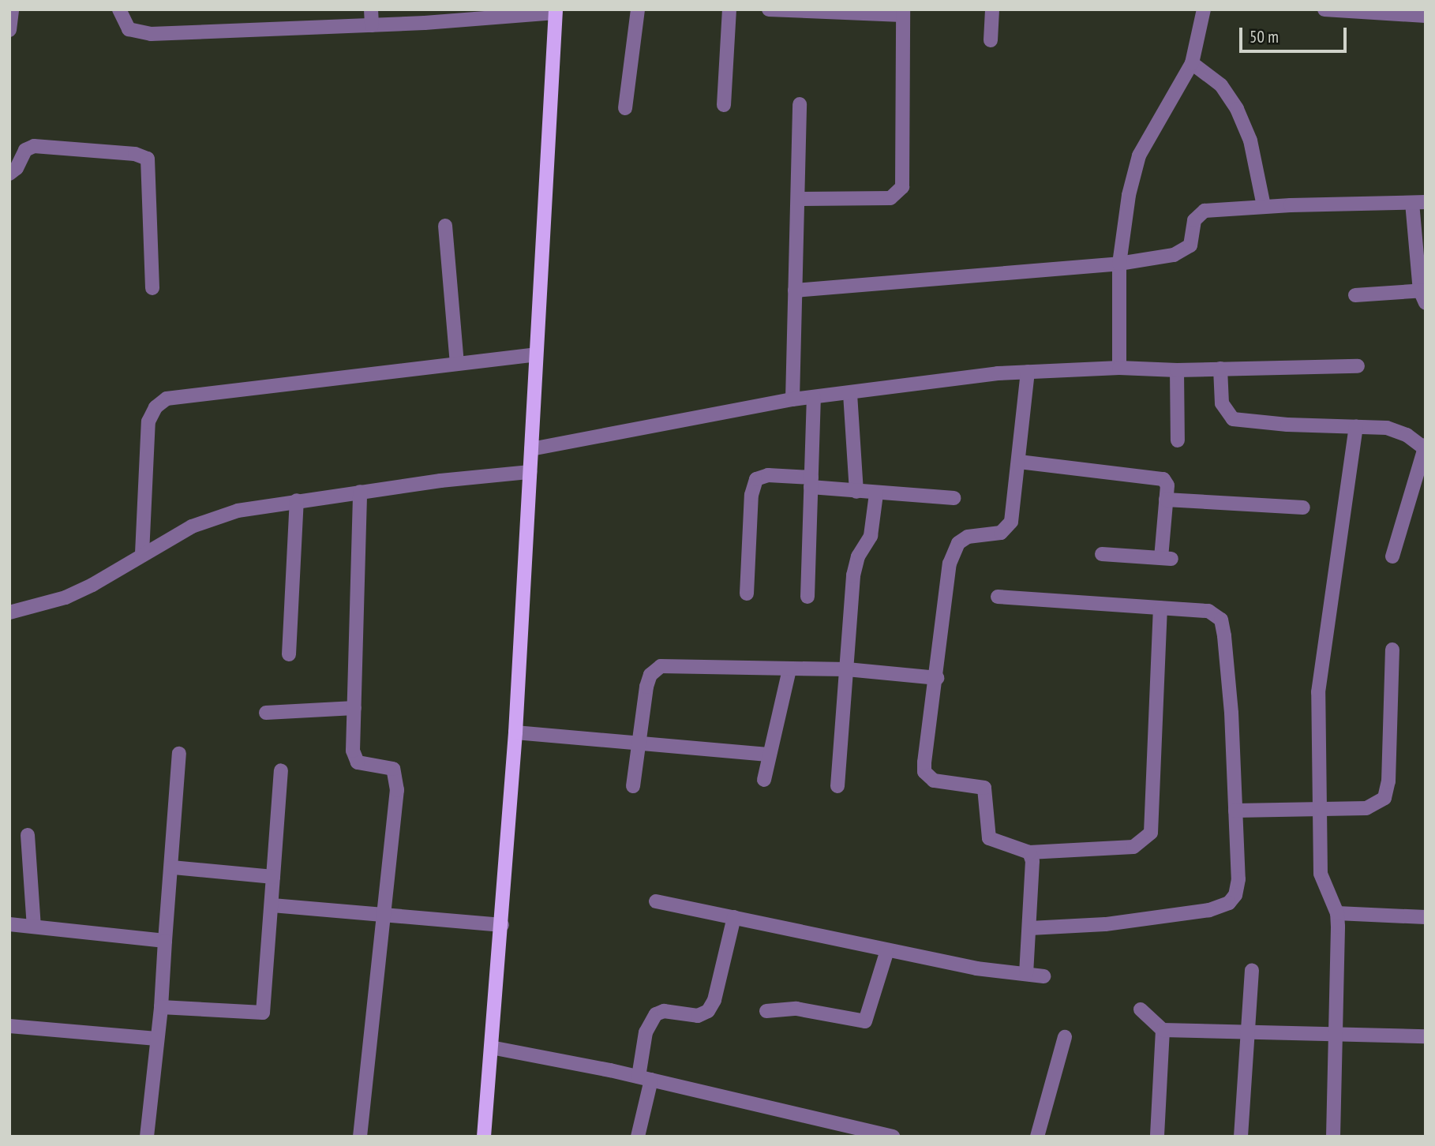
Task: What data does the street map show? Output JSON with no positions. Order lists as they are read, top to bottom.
{
  "scale_bar": "50 m"
}
